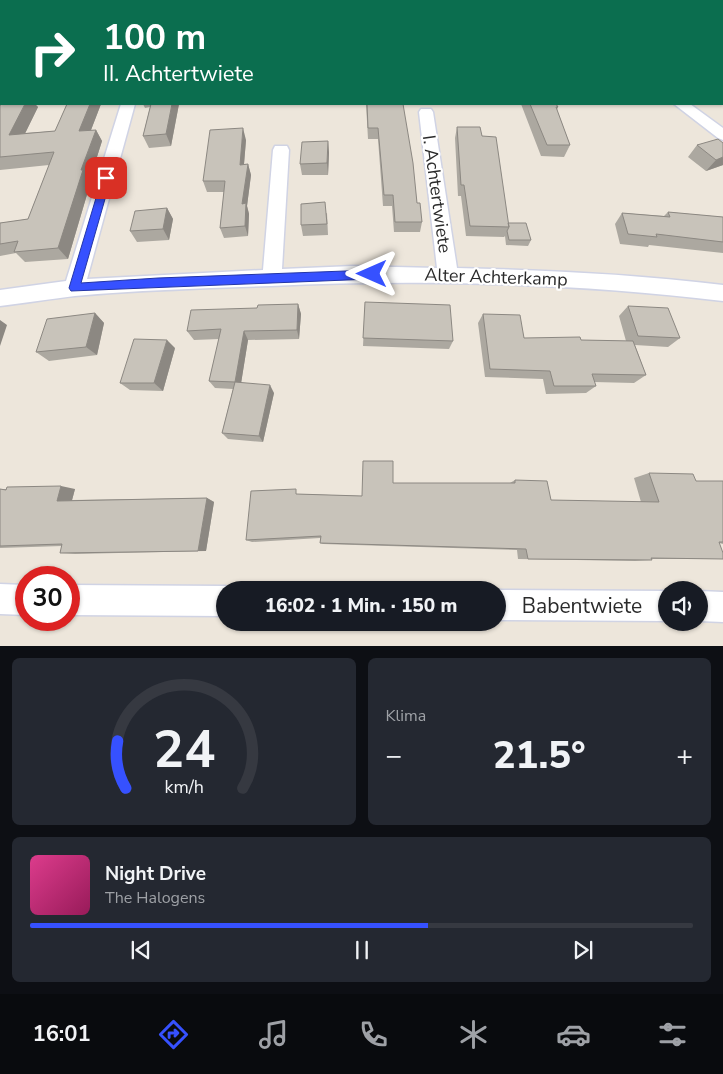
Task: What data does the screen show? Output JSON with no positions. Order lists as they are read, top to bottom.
{
  "streets": {
    "street": ["I. Achtertwiete", "Alter Achterkamp", "Babentwiete"]
  },
  "crossings": [
    ["I. Achtertwiete", "Alter Achterkamp"]
  ],
  "page": {
    "turn": ["100 m", "II. Achtertwiete"],
    "limit": "30",
    "trip": "16:02 · 1 Min. · 150 m",
    "tile": "Klima",
    "heat": ["−", "21.5°", "+"],
    "song": ["Night Drive", "The Halogens"],
    "tabs": "16:01",
    "gauge": ["24", "km/h"]
  }
}
